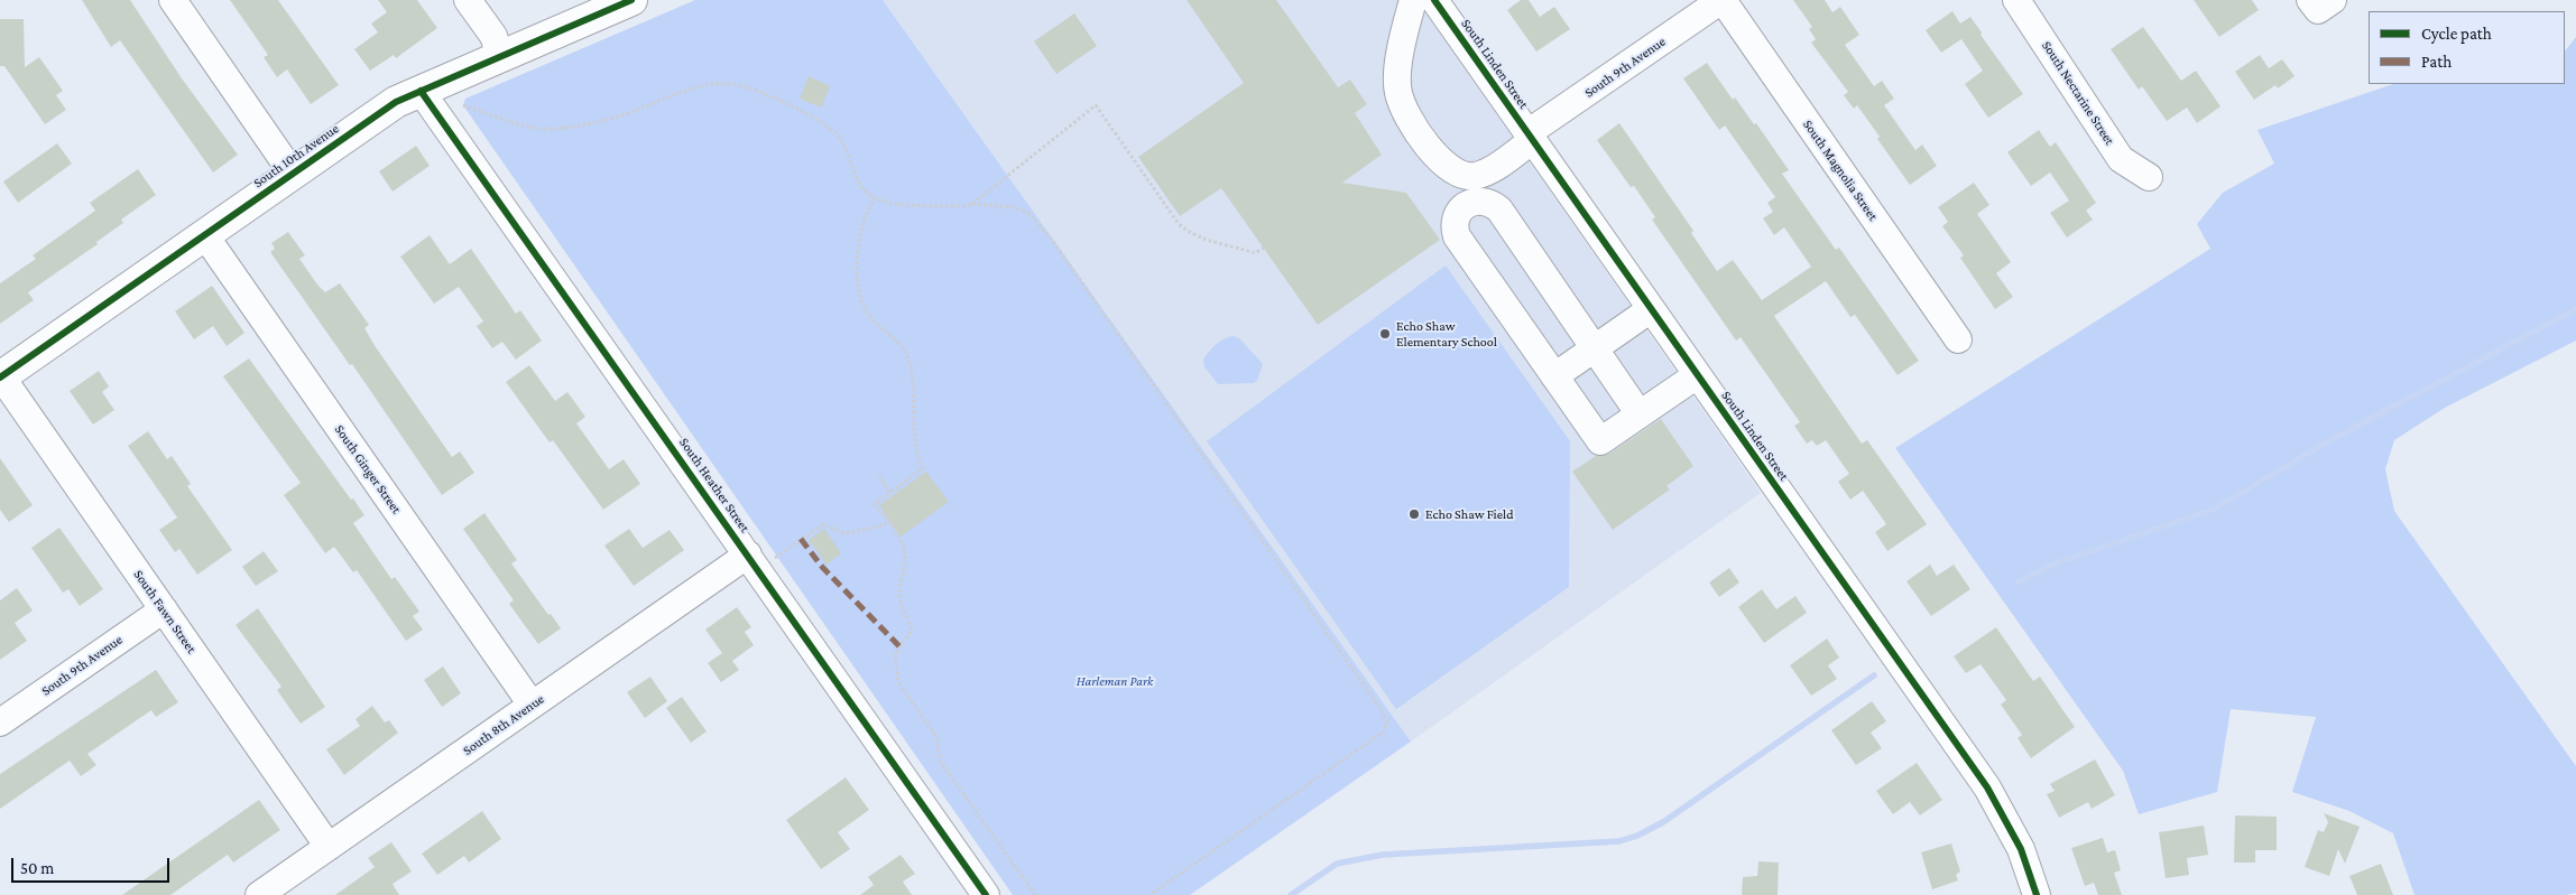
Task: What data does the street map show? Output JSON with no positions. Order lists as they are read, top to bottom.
{
  "streets": {
    "main road": ["South 10th Avenue"],
    "street": [
      "South Linden Street",
      "South 9th Avenue",
      "South Nectarine Street",
      "South Magnolia Street",
      "South Ginger Street",
      "South Heather Street",
      "South Fawn Street",
      "South 8th Avenue"
    ]
  },
  "crossings": [
    ["South Linden Street", "South 9th Avenue"],
    ["South 9th Avenue", "South Magnolia Street"],
    ["South 9th Avenue", "South Fawn Street"],
    ["South 10th Avenue", "South Ginger Street"],
    ["South 10th Avenue", "South Heather Street"],
    ["South 10th Avenue", "South Fawn Street"],
    ["South Ginger Street", "South 8th Avenue"],
    ["South Heather Street", "South 8th Avenue"],
    ["South Fawn Street", "South 8th Avenue"]
  ],
  "parks": ["Harleman Park"],
  "places": ["Echo Shaw Elementary School", "Echo Shaw Field"],
  "legend": ["Cycle path", "Path"],
  "scale_bar": "50 m"
}
